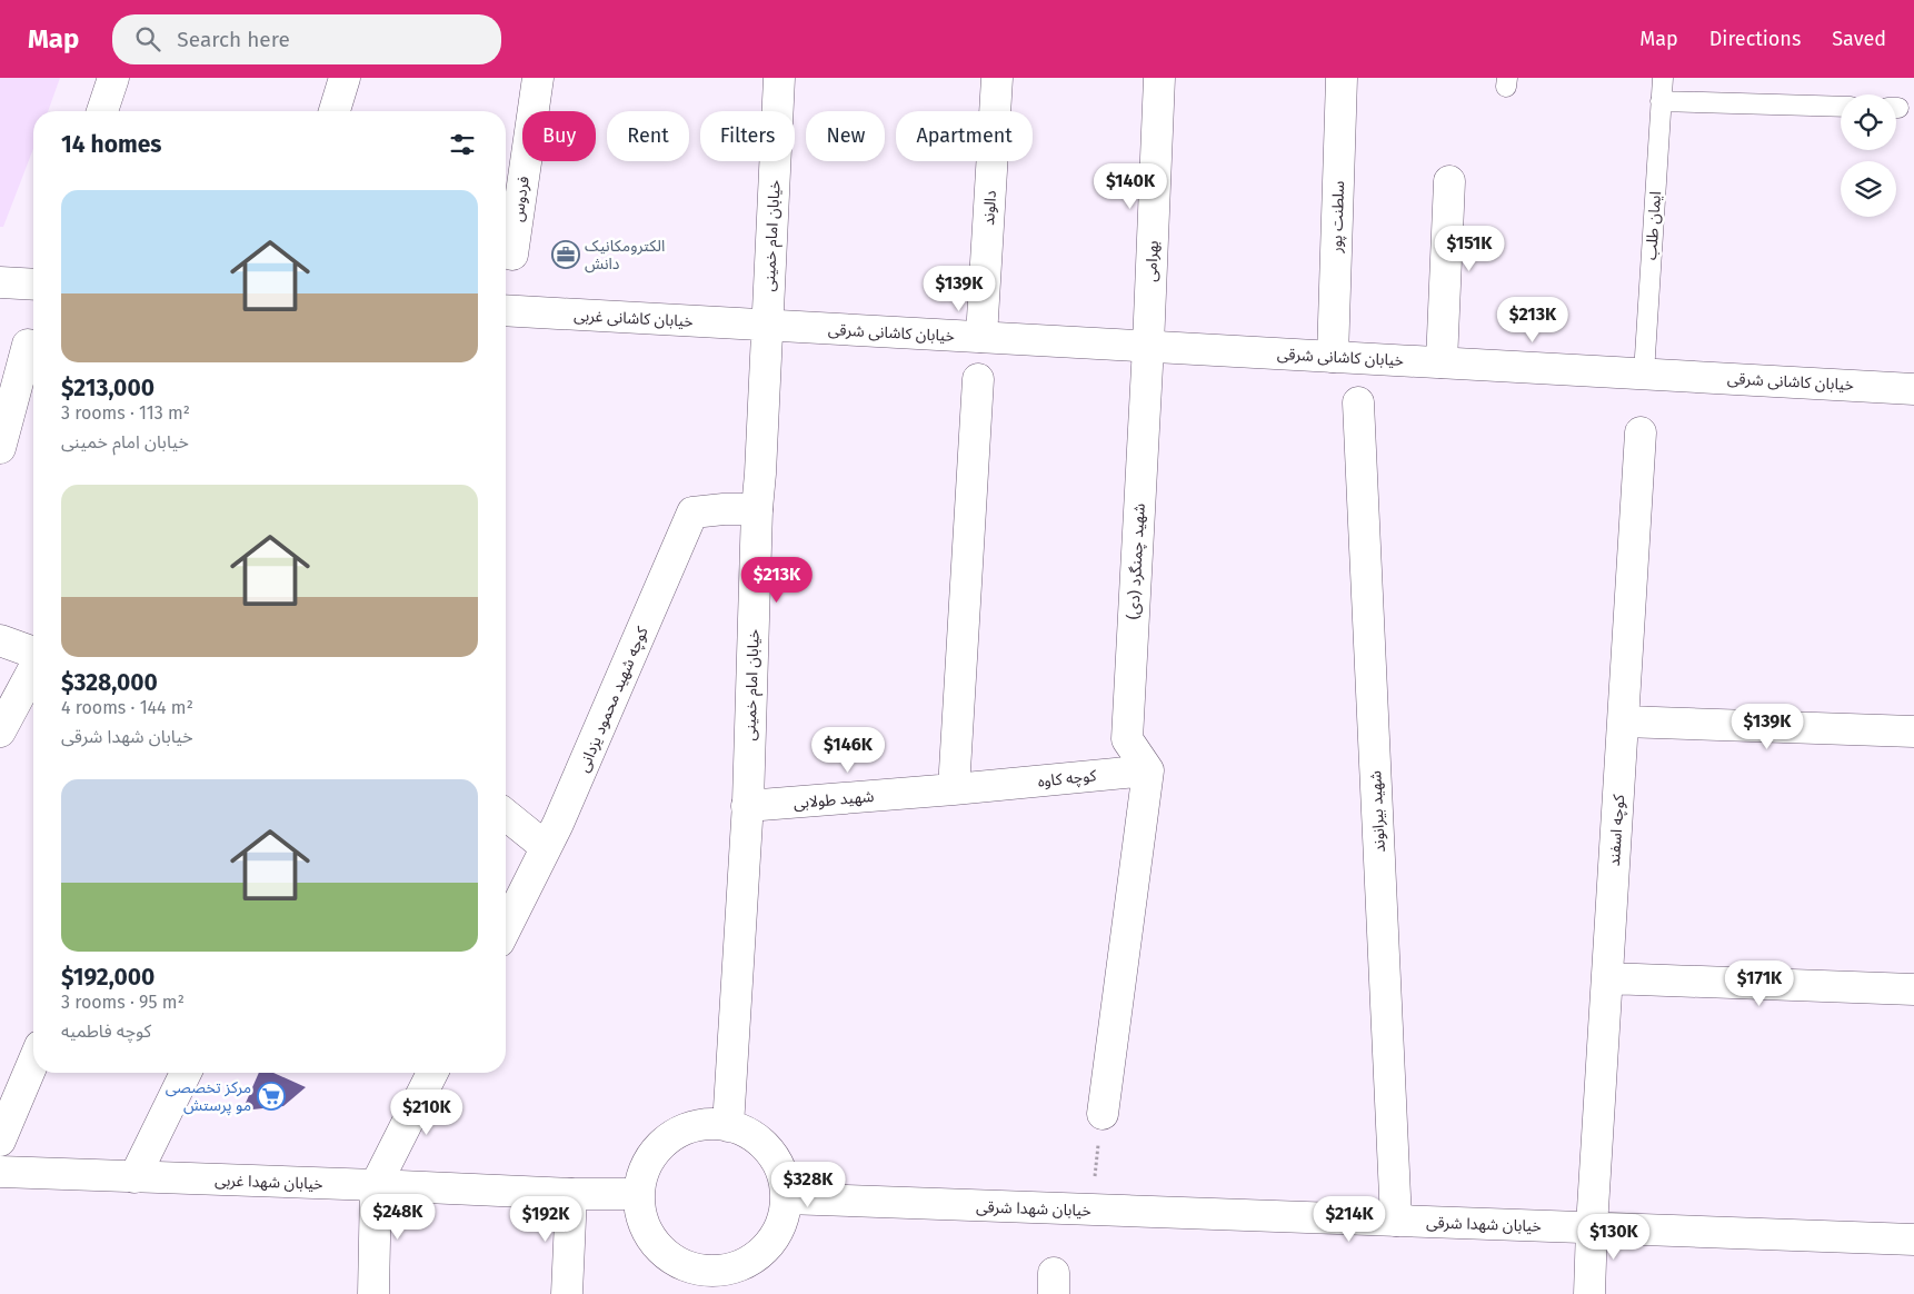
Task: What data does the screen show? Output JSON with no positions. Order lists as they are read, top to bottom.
{
  "streets": {
    "street": [
      "فردوس",
      "دالوند",
      "سلطنت پور",
      "خیابان امام خمینی",
      "بهرامی",
      "خیابان کاشانی غربی",
      "خیابان کاشانی شرقی",
      "شهید چمنگرد (دی)",
      "کوچه شهید محمود یزدانی",
      "کوچه کاوه",
      "شهید طولابی",
      "شهید بیرانوند",
      "کوچه اسفند",
      "خیابان شهدا غربی",
      "خیابان شهدا شرقی"
    ],
    "lane": ["ایمان طلب"]
  },
  "crossings": [
    ["دالوند", "خیابان کاشانی شرقی"],
    ["سلطنت پور", "خیابان کاشانی شرقی"],
    ["ایمان طلب", "خیابان کاشانی شرقی"],
    ["خیابان امام خمینی", "خیابان کاشانی غربی"],
    ["خیابان امام خمینی", "خیابان کاشانی شرقی"],
    ["خیابان امام خمینی", "کوچه شهید محمود یزدانی"],
    ["خیابان امام خمینی", "شهید طولابی"],
    ["خیابان امام خمینی", "خیابان شهدا غربی"],
    ["خیابان امام خمینی", "خیابان شهدا شرقی"],
    ["بهرامی", "خیابان کاشانی شرقی"],
    ["بهرامی", "شهید چمنگرد (دی)"],
    ["خیابان کاشانی غربی", "خیابان کاشانی شرقی"],
    ["خیابان کاشانی شرقی", "شهید چمنگرد (دی)"],
    ["شهید چمنگرد (دی)", "کوچه کاوه"],
    ["کوچه کاوه", "شهید طولابی"],
    ["شهید بیرانوند", "خیابان شهدا شرقی"],
    ["کوچه اسفند", "خیابان شهدا شرقی"],
    ["خیابان شهدا غربی", "خیابان شهدا شرقی"]
  ],
  "places": {
    "office": ["الکترومکانیک دانش"],
    "supermarket": ["مرکز تخصصی مو پرستش"]
  },
  "page": {
    "header": "Map",
    "search": "Search here",
    "nav": ["Map", "Directions", "Saved"],
    "chip": [
      "Buy",
      "Rent",
      "Filters",
      "New",
      "Apartment"
    ],
    "heading": "14 homes",
    "price": [
      "$140K",
      "$151K",
      "$139K",
      "$213K",
      "$213K",
      "$139K",
      "$146K",
      "$171K",
      "$210K",
      "$328K",
      "$248K",
      "$192K",
      "$214K",
      "$130K"
    ],
    "list": [
      {
        "name": "$213,000",
        "note": "3 rooms · 113 m² · خیابان امام خمینی"
      },
      {
        "name": "$328,000",
        "note": "4 rooms · 144 m² · خیابان شهدا شرقی"
      },
      {
        "name": "$192,000",
        "note": "3 rooms · 95 m² · کوچه فاطمیه"
      }
    ]
  }
}
